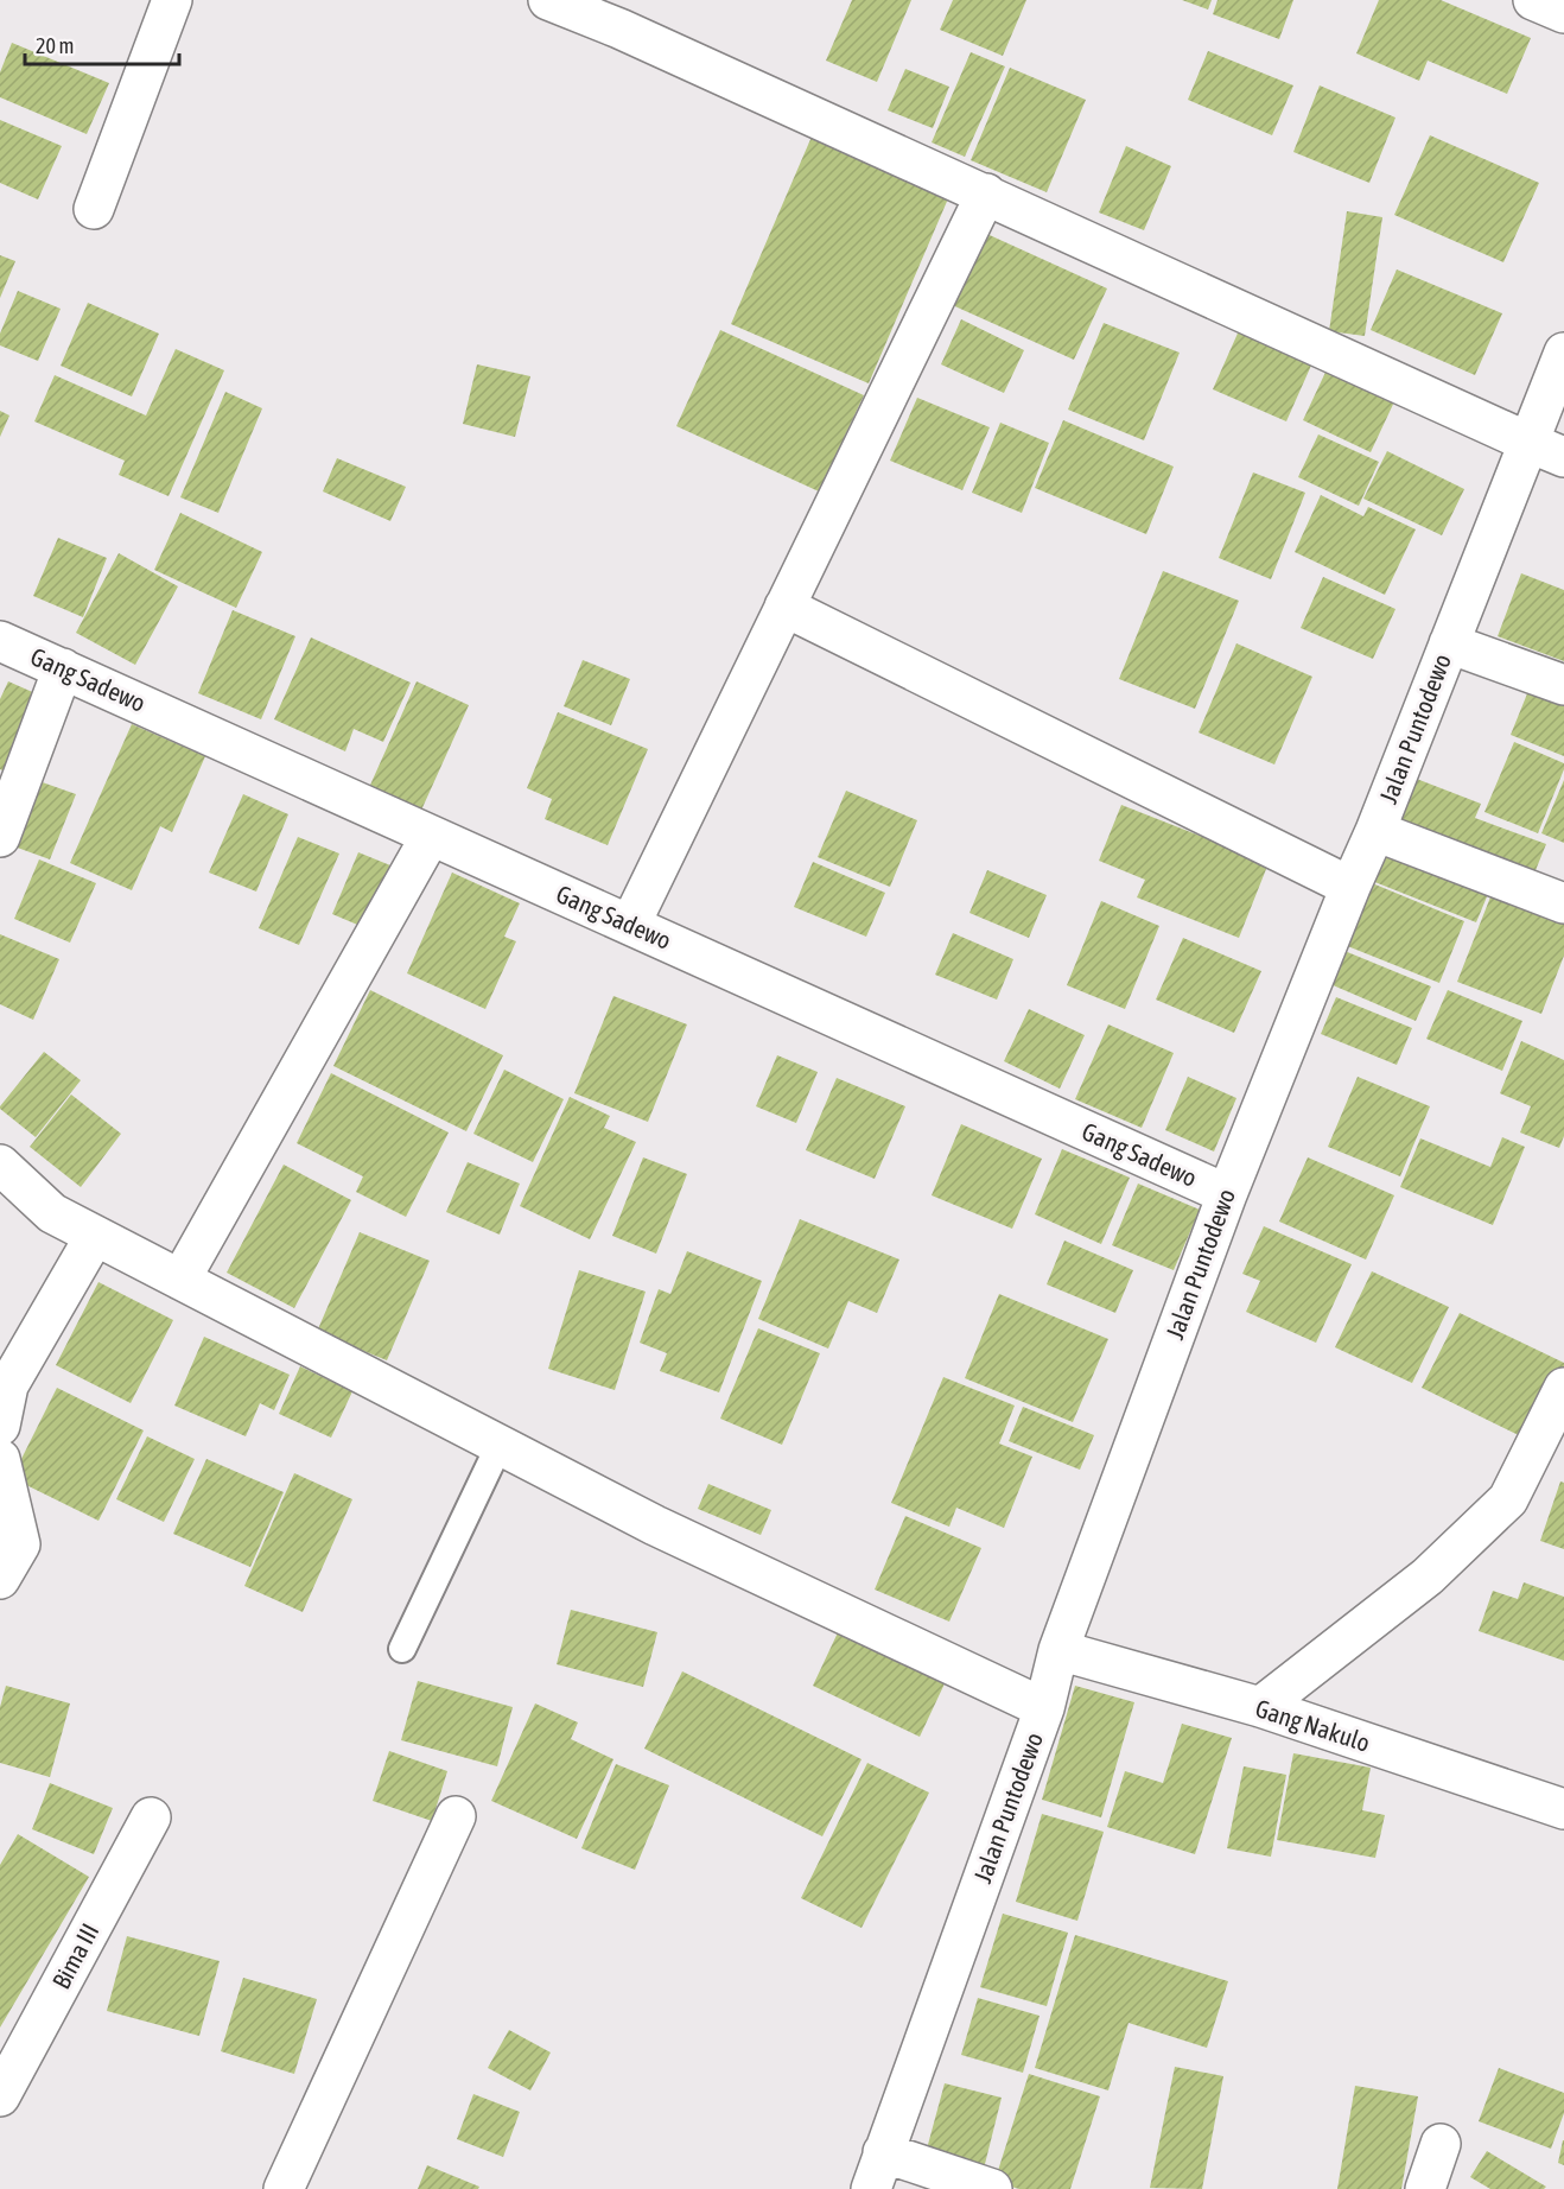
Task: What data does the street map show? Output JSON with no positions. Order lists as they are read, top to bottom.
{
  "streets": {
    "street": [
      "Gang Sadewo",
      "Jalan Puntodewo",
      "Gang Nakulo",
      "Bima III"
    ]
  },
  "crossings": [
    ["Gang Sadewo", "Jalan Puntodewo"],
    ["Jalan Puntodewo", "Gang Nakulo"]
  ],
  "scale_bar": "20 m"
}
